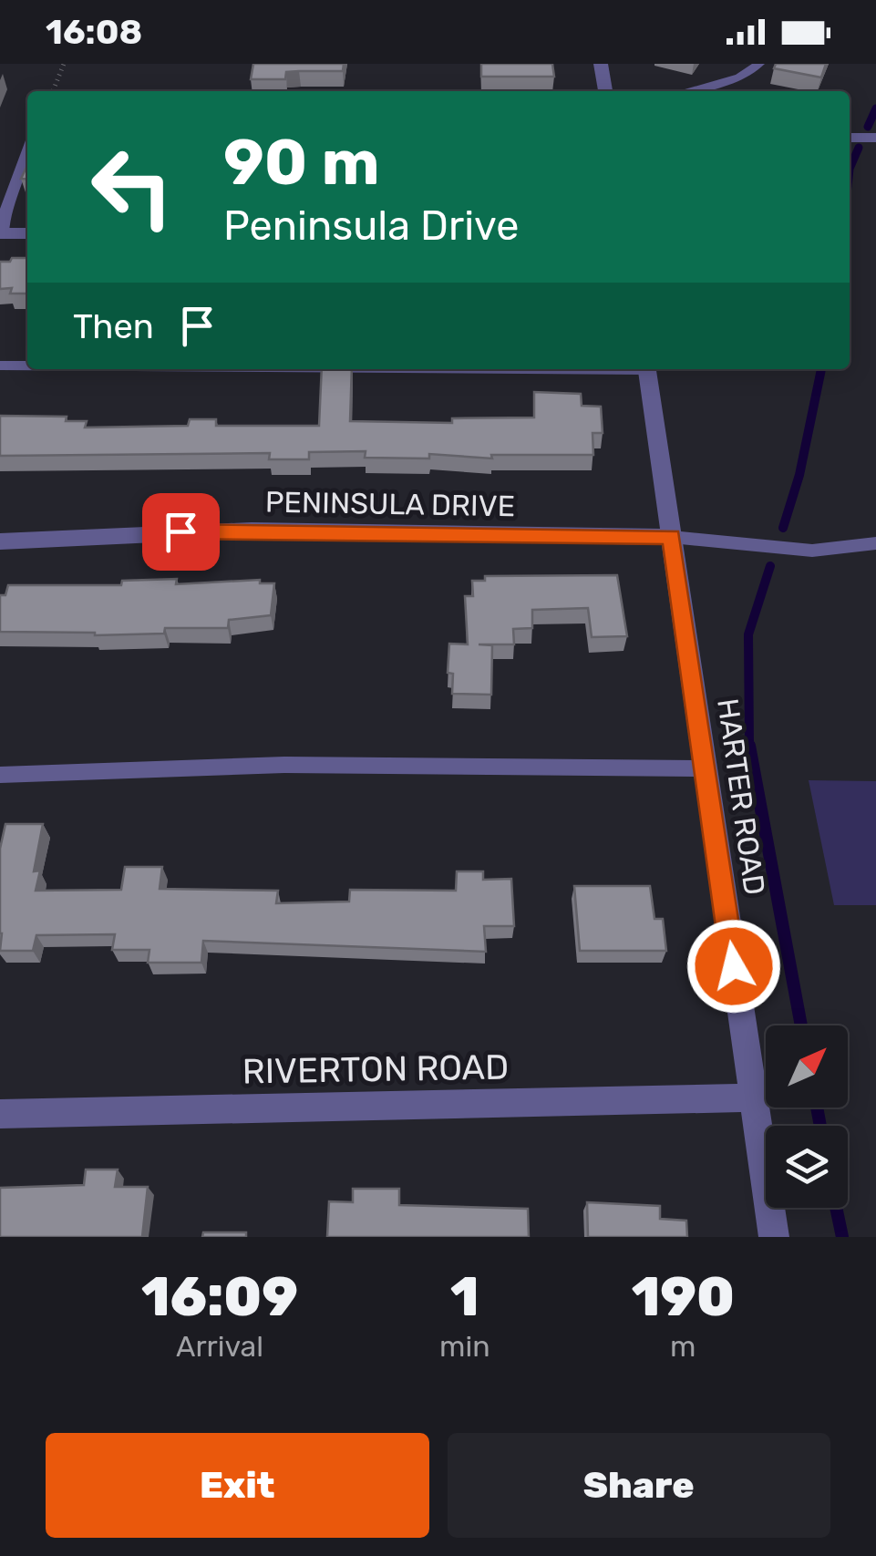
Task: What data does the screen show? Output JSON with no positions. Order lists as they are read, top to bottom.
{
  "streets": {
    "street": ["PENINSULA DRIVE", "HARTER ROAD", "RIVERTON ROAD"]
  },
  "crossings": [
    ["PENINSULA DRIVE", "HARTER ROAD"],
    ["HARTER ROAD", "RIVERTON ROAD"]
  ],
  "north": "top right",
  "page": {
    "status": "16:08",
    "turn": ["90 m", "Peninsula Drive"],
    "then": "Then",
    "eta": [
      "16:09",
      "Arrival",
      "1",
      "min",
      "190",
      "m"
    ],
    "buttons": ["Exit", "Share"]
  }
}
